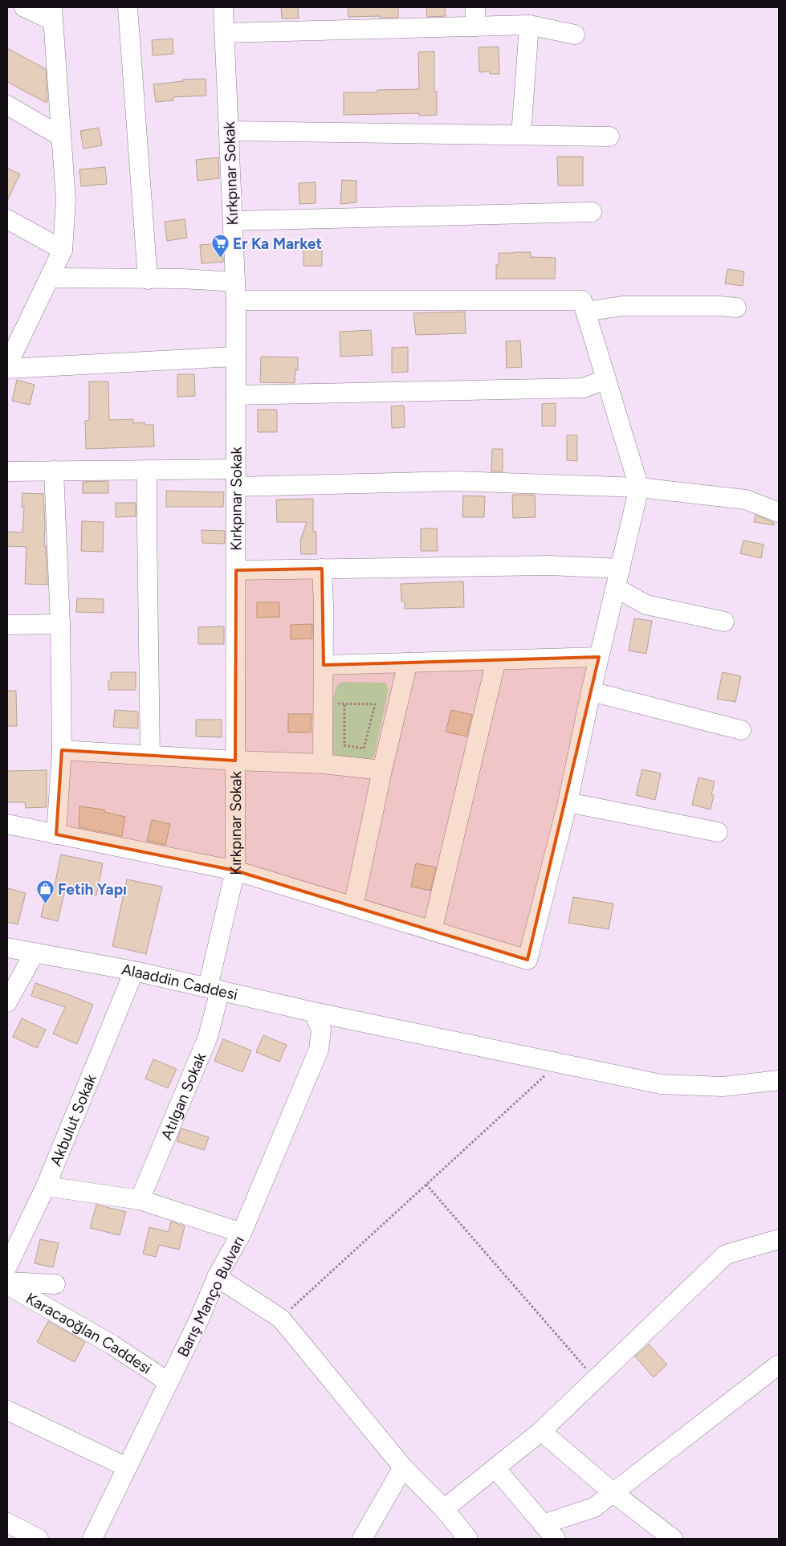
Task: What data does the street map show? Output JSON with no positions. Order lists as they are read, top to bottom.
{
  "streets": {
    "street": [
      "Kırkpınar Sokak",
      "Alaaddin Caddesi",
      "Atılgan Sokak",
      "Akbulut Sokak",
      "Barış Manço Bulvarı",
      "Karacaoğlan Caddesi"
    ]
  },
  "crossings": [
    ["Kırkpınar Sokak", "Alaaddin Caddesi"],
    ["Kırkpınar Sokak", "Atılgan Sokak"],
    ["Alaaddin Caddesi", "Atılgan Sokak"],
    ["Alaaddin Caddesi", "Akbulut Sokak"],
    ["Alaaddin Caddesi", "Barış Manço Bulvarı"],
    ["Barış Manço Bulvarı", "Karacaoğlan Caddesi"]
  ],
  "places": {
    "supermarket": ["Er Ka Market"],
    "shop": ["Fetih Yapı"]
  }
}
